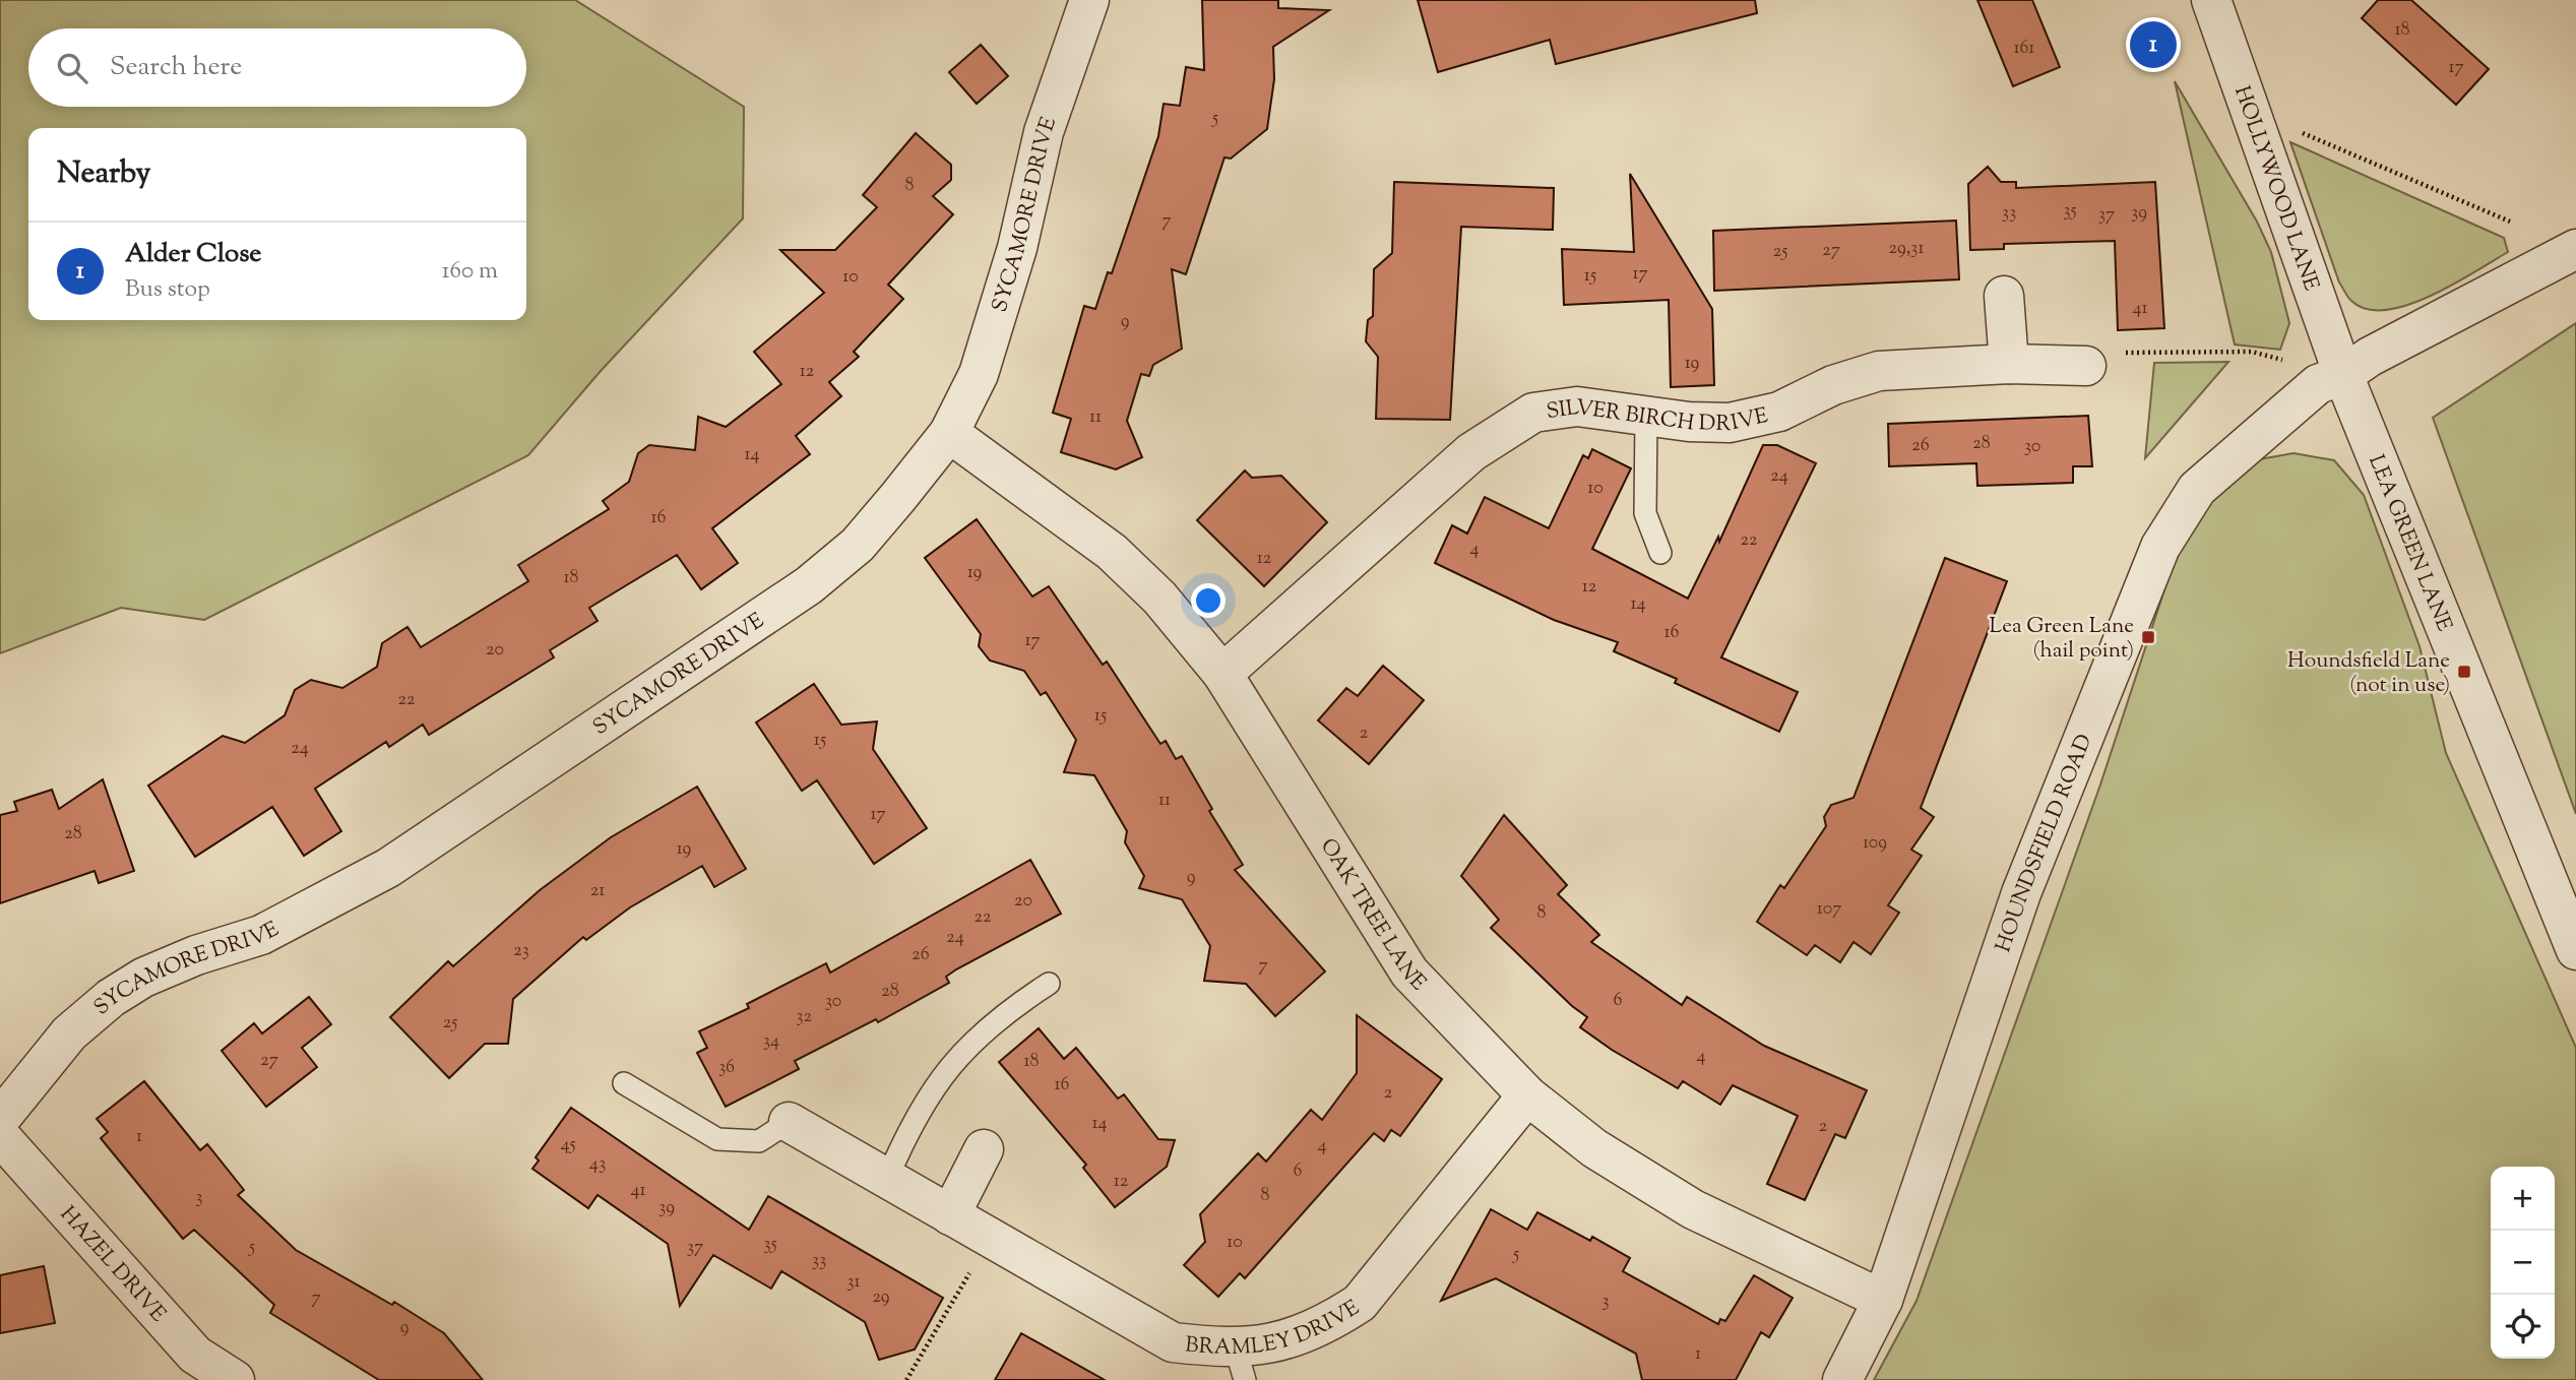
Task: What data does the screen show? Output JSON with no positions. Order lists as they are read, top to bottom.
{
  "streets": {
    "street": [
      "HOLLYWOOD LANE",
      "SYCAMORE DRIVE",
      "SILVER BIRCH DRIVE",
      "LEA GREEN LANE",
      "HOUNDSFIELD ROAD",
      "OAK TREE LANE",
      "HAZEL DRIVE",
      "BRAMLEY DRIVE"
    ]
  },
  "crossings": [
    ["HOLLYWOOD LANE", "LEA GREEN LANE"],
    ["HOLLYWOOD LANE", "HOUNDSFIELD ROAD"],
    ["SYCAMORE DRIVE", "OAK TREE LANE"],
    ["SILVER BIRCH DRIVE", "OAK TREE LANE"],
    ["LEA GREEN LANE", "HOUNDSFIELD ROAD"],
    ["HOUNDSFIELD ROAD", "OAK TREE LANE"],
    ["OAK TREE LANE", "BRAMLEY DRIVE"]
  ],
  "places": {
    "transit": ["Lea Green Lane (hail point)", "Houndsfield Lane (not in use)"]
  },
  "house_numbers": [
    "18",
    "161",
    "17",
    "5",
    "8",
    "35",
    "33",
    "39",
    "37",
    "7",
    "29,31",
    "27",
    "25",
    "17",
    "15",
    "10",
    "41",
    "9",
    "19",
    "12",
    "11",
    "28",
    "26",
    "30",
    "14",
    "24",
    "10",
    "16",
    "22",
    "4",
    "12",
    "19",
    "18",
    "12",
    "14",
    "16",
    "17",
    "20",
    "22",
    "15",
    "2",
    "15",
    "24",
    "11",
    "17",
    "28",
    "109",
    "19",
    "9",
    "21",
    "20",
    "107",
    "8",
    "22",
    "24",
    "23",
    "26",
    "7",
    "28",
    "6",
    "30",
    "32",
    "25",
    "34",
    "4",
    "27",
    "18",
    "36",
    "16",
    "2",
    "14",
    "2",
    "1",
    "45",
    "4",
    "43",
    "6",
    "12",
    "41",
    "8",
    "3",
    "39",
    "10",
    "35",
    "5",
    "37",
    "5",
    "33",
    "31",
    "29",
    "7",
    "3",
    "9",
    "1"
  ],
  "page": {
    "pins": "1",
    "search": "Search here",
    "heading": "Nearby",
    "list": [
      {
        "mark": "1",
        "name": "Alder Close",
        "note": "Bus stop",
        "value": "160 m"
      }
    ],
    "map_buttons": ["+", "−"]
  }
}
